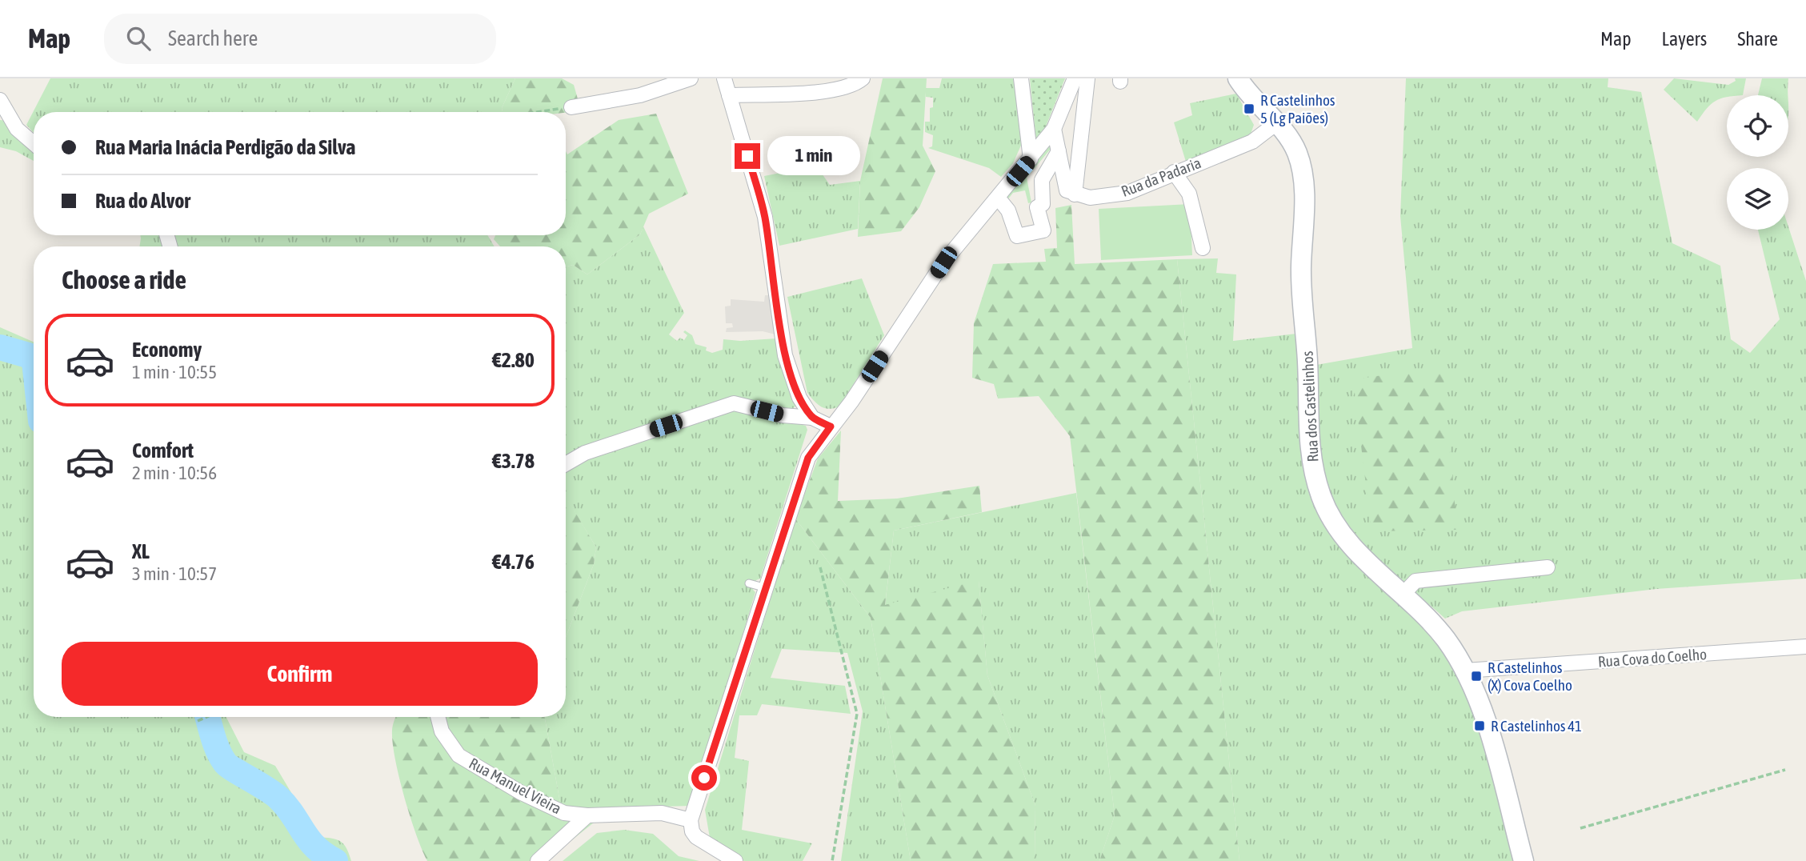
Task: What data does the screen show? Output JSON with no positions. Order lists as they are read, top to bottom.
{
  "streets": {
    "street": [
      "Rua da Padaria",
      "Rua dos Castelinhos",
      "Rua Cova do Coelho",
      "Rua Manuel Vieira"
    ]
  },
  "crossings": [
    ["Rua da Padaria", "Rua dos Castelinhos"],
    ["Rua dos Castelinhos", "Rua Cova do Coelho"]
  ],
  "places": {
    "transit": ["R Castelinhos 5 (Lg Paiões)", "R Castelinhos (X) Cova Coelho", "R Castelinhos 41"]
  },
  "page": {
    "header": "Map",
    "search": "Search here",
    "nav": ["Map", "Layers", "Share"],
    "banner": ["Rua Maria Inácia Perdigão da Silva", "Rua do Alvor"],
    "bubble": "1 min",
    "heading": "Choose a ride",
    "list": [
      {
        "name": "Economy",
        "note": "1 min · 10:55",
        "value": "€2.80"
      },
      {
        "name": "Comfort",
        "note": "2 min · 10:56",
        "value": "€3.78"
      },
      {
        "name": "XL",
        "note": "3 min · 10:57",
        "value": "€4.76"
      }
    ],
    "buttons": "Confirm"
  }
}
